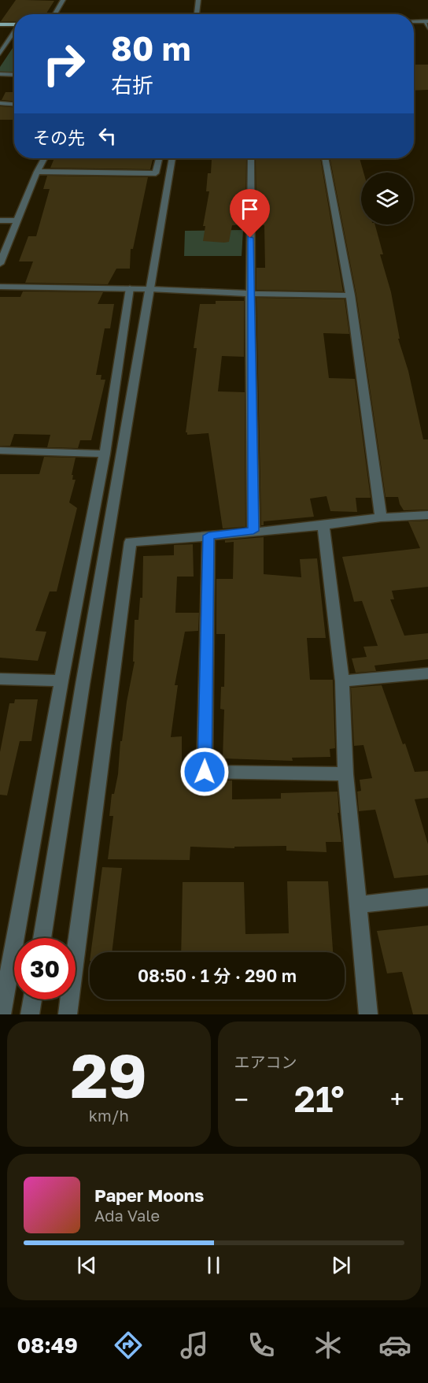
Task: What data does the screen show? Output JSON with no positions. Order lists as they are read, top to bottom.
{
  "page": {
    "turn": ["80 m", "右折"],
    "then": "その先",
    "limit": "30",
    "trip": "08:50 · 1 分 · 290 m",
    "tile": [
      ["29", "km/h"],
      "エアコン"
    ],
    "heat": ["−", "21°", "+"],
    "song": ["Paper Moons", "Ada Vale"],
    "tabs": "08:49"
  }
}
